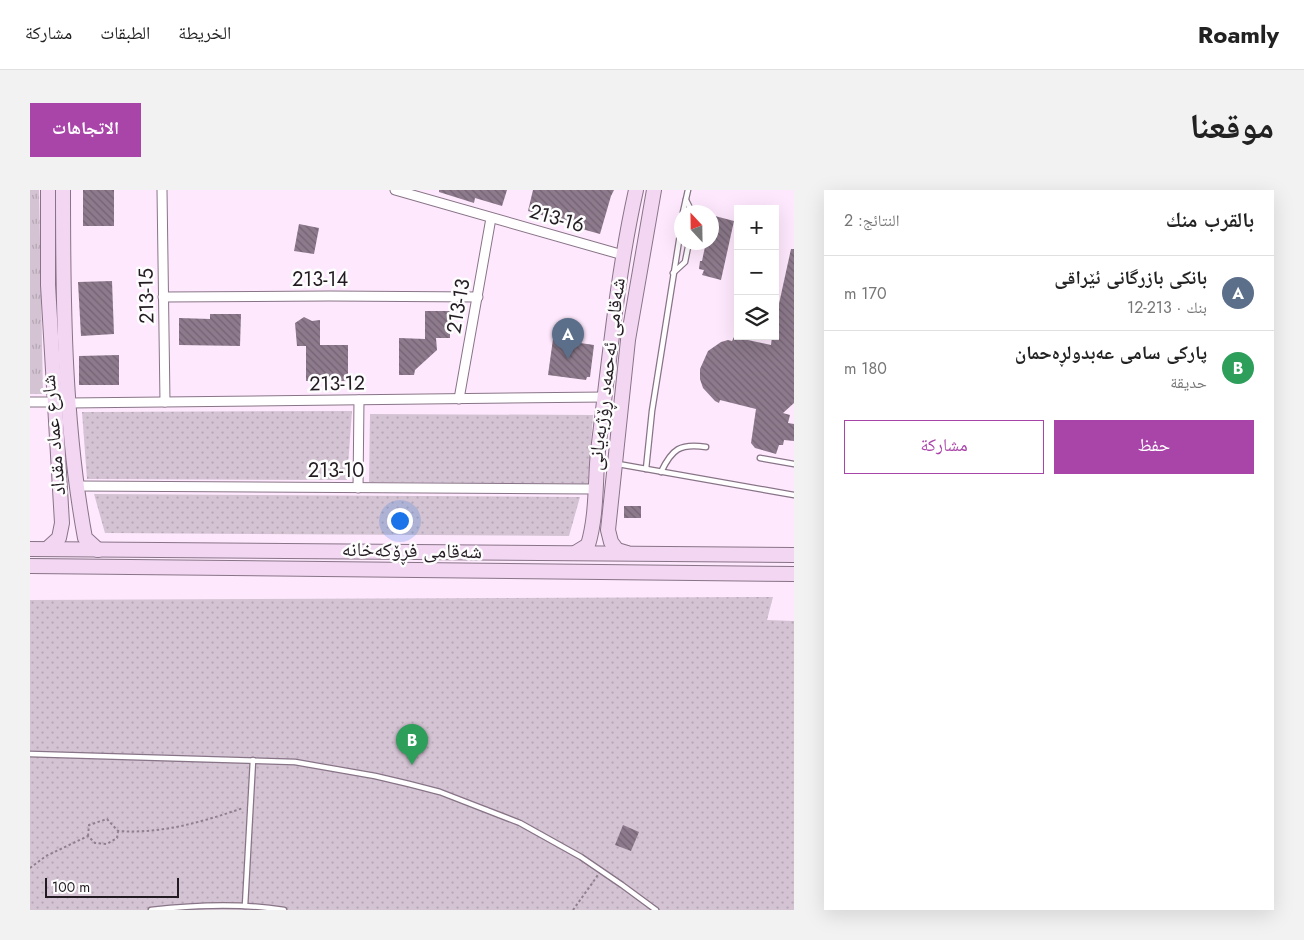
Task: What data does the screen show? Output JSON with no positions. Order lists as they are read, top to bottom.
{
  "streets": {
    "street": [
      "213-16",
      "213-14",
      "213-15",
      "213-13",
      "شەقامی ئەحمەد ڕۆژبەیانی",
      "213-12",
      "شارع عماد مقداد",
      "213-10",
      "شەقامی فڕۆکەخانە"
    ]
  },
  "crossings": [
    ["213-16", "213-13"],
    ["213-16", "شەقامی ئەحمەد ڕۆژبەیانی"],
    ["213-14", "213-15"],
    ["213-14", "213-13"],
    ["213-15", "213-12"],
    ["213-13", "213-12"],
    ["شەقامی ئەحمەد ڕۆژبەیانی", "213-12"],
    ["شەقامی ئەحمەد ڕۆژبەیانی", "213-10"],
    ["213-12", "شارع عماد مقداد"],
    ["شارع عماد مقداد", "213-10"],
    ["شارع عماد مقداد", "شەقامی فڕۆکەخانە"]
  ],
  "scale_bar": "100 m",
  "north": "top",
  "page": {
    "header": "Roamly",
    "nav": ["الخريطة", "الطبقات", "مشاركة"],
    "title": "موقعنا",
    "buttons": [
      "الاتجاهات",
      ["حفظ", "مشاركة"]
    ],
    "heading": ["بالقرب منك", "النتائج: 2"],
    "map_buttons": ["+", "−"],
    "list": [
      {
        "mark": "A",
        "name": "بانکی بازرگانی ئێراقی",
        "note": "بنك · 213-12",
        "value": "170 m"
      },
      {
        "mark": "B",
        "name": "پارکی سامی عەبدولڕەحمان",
        "note": "حديقة",
        "value": "180 m"
      }
    ],
    "pins": ["A", "B"],
    "scale": "100 m"
  }
}
